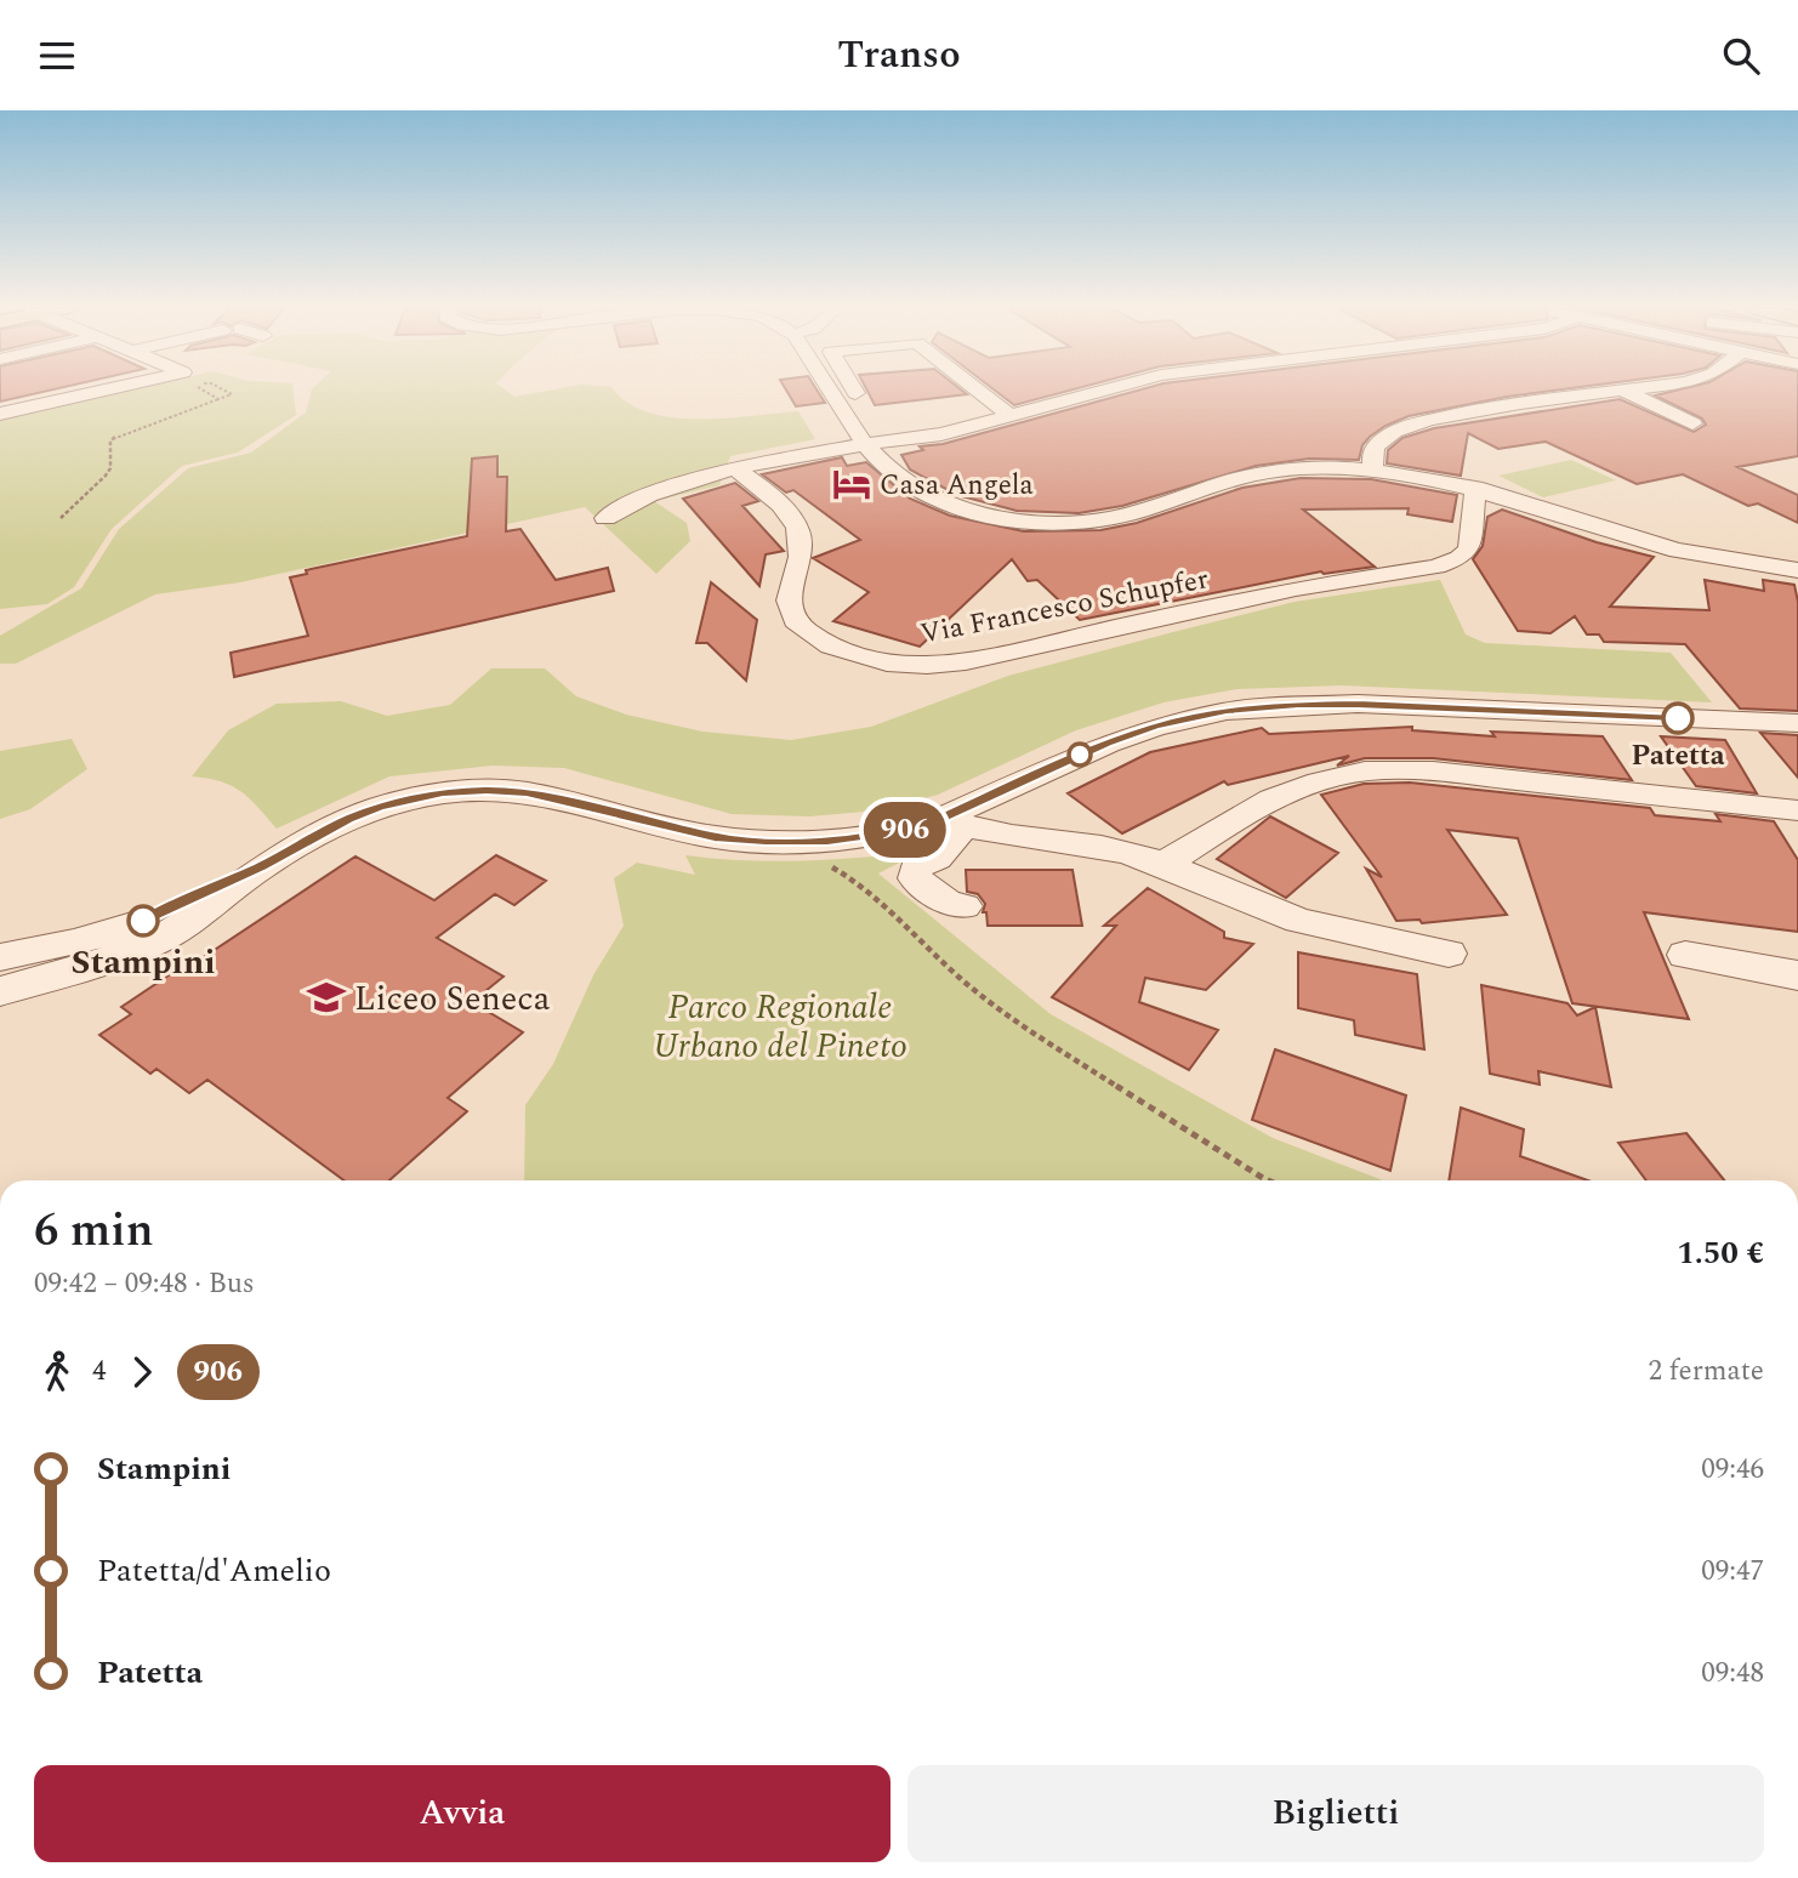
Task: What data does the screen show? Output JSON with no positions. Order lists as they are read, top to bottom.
{
  "streets": {
    "street": ["Via Francesco Schupfer"]
  },
  "parks": ["Parco Regionale Urbano del Pineto"],
  "places": {
    "hotel": ["Casa Angela"],
    "other": ["Patetta", "Stampini"],
    "school or university": ["Liceo Seneca"]
  },
  "lines": ["bus line 906"],
  "page": {
    "header": "Transo",
    "on_map": "906",
    "heading": ["6 min", "09:42 – 09:48 · Bus", "1.50 €"],
    "legs": ["4", "906", "2 fermate"],
    "list": [
      {
        "name": "Stampini",
        "value": "09:46"
      },
      {
        "name": "Patetta/d'Amelio",
        "value": "09:47"
      },
      {
        "name": "Patetta",
        "value": "09:48"
      }
    ],
    "buttons": ["Avvia", "Biglietti"]
  }
}
